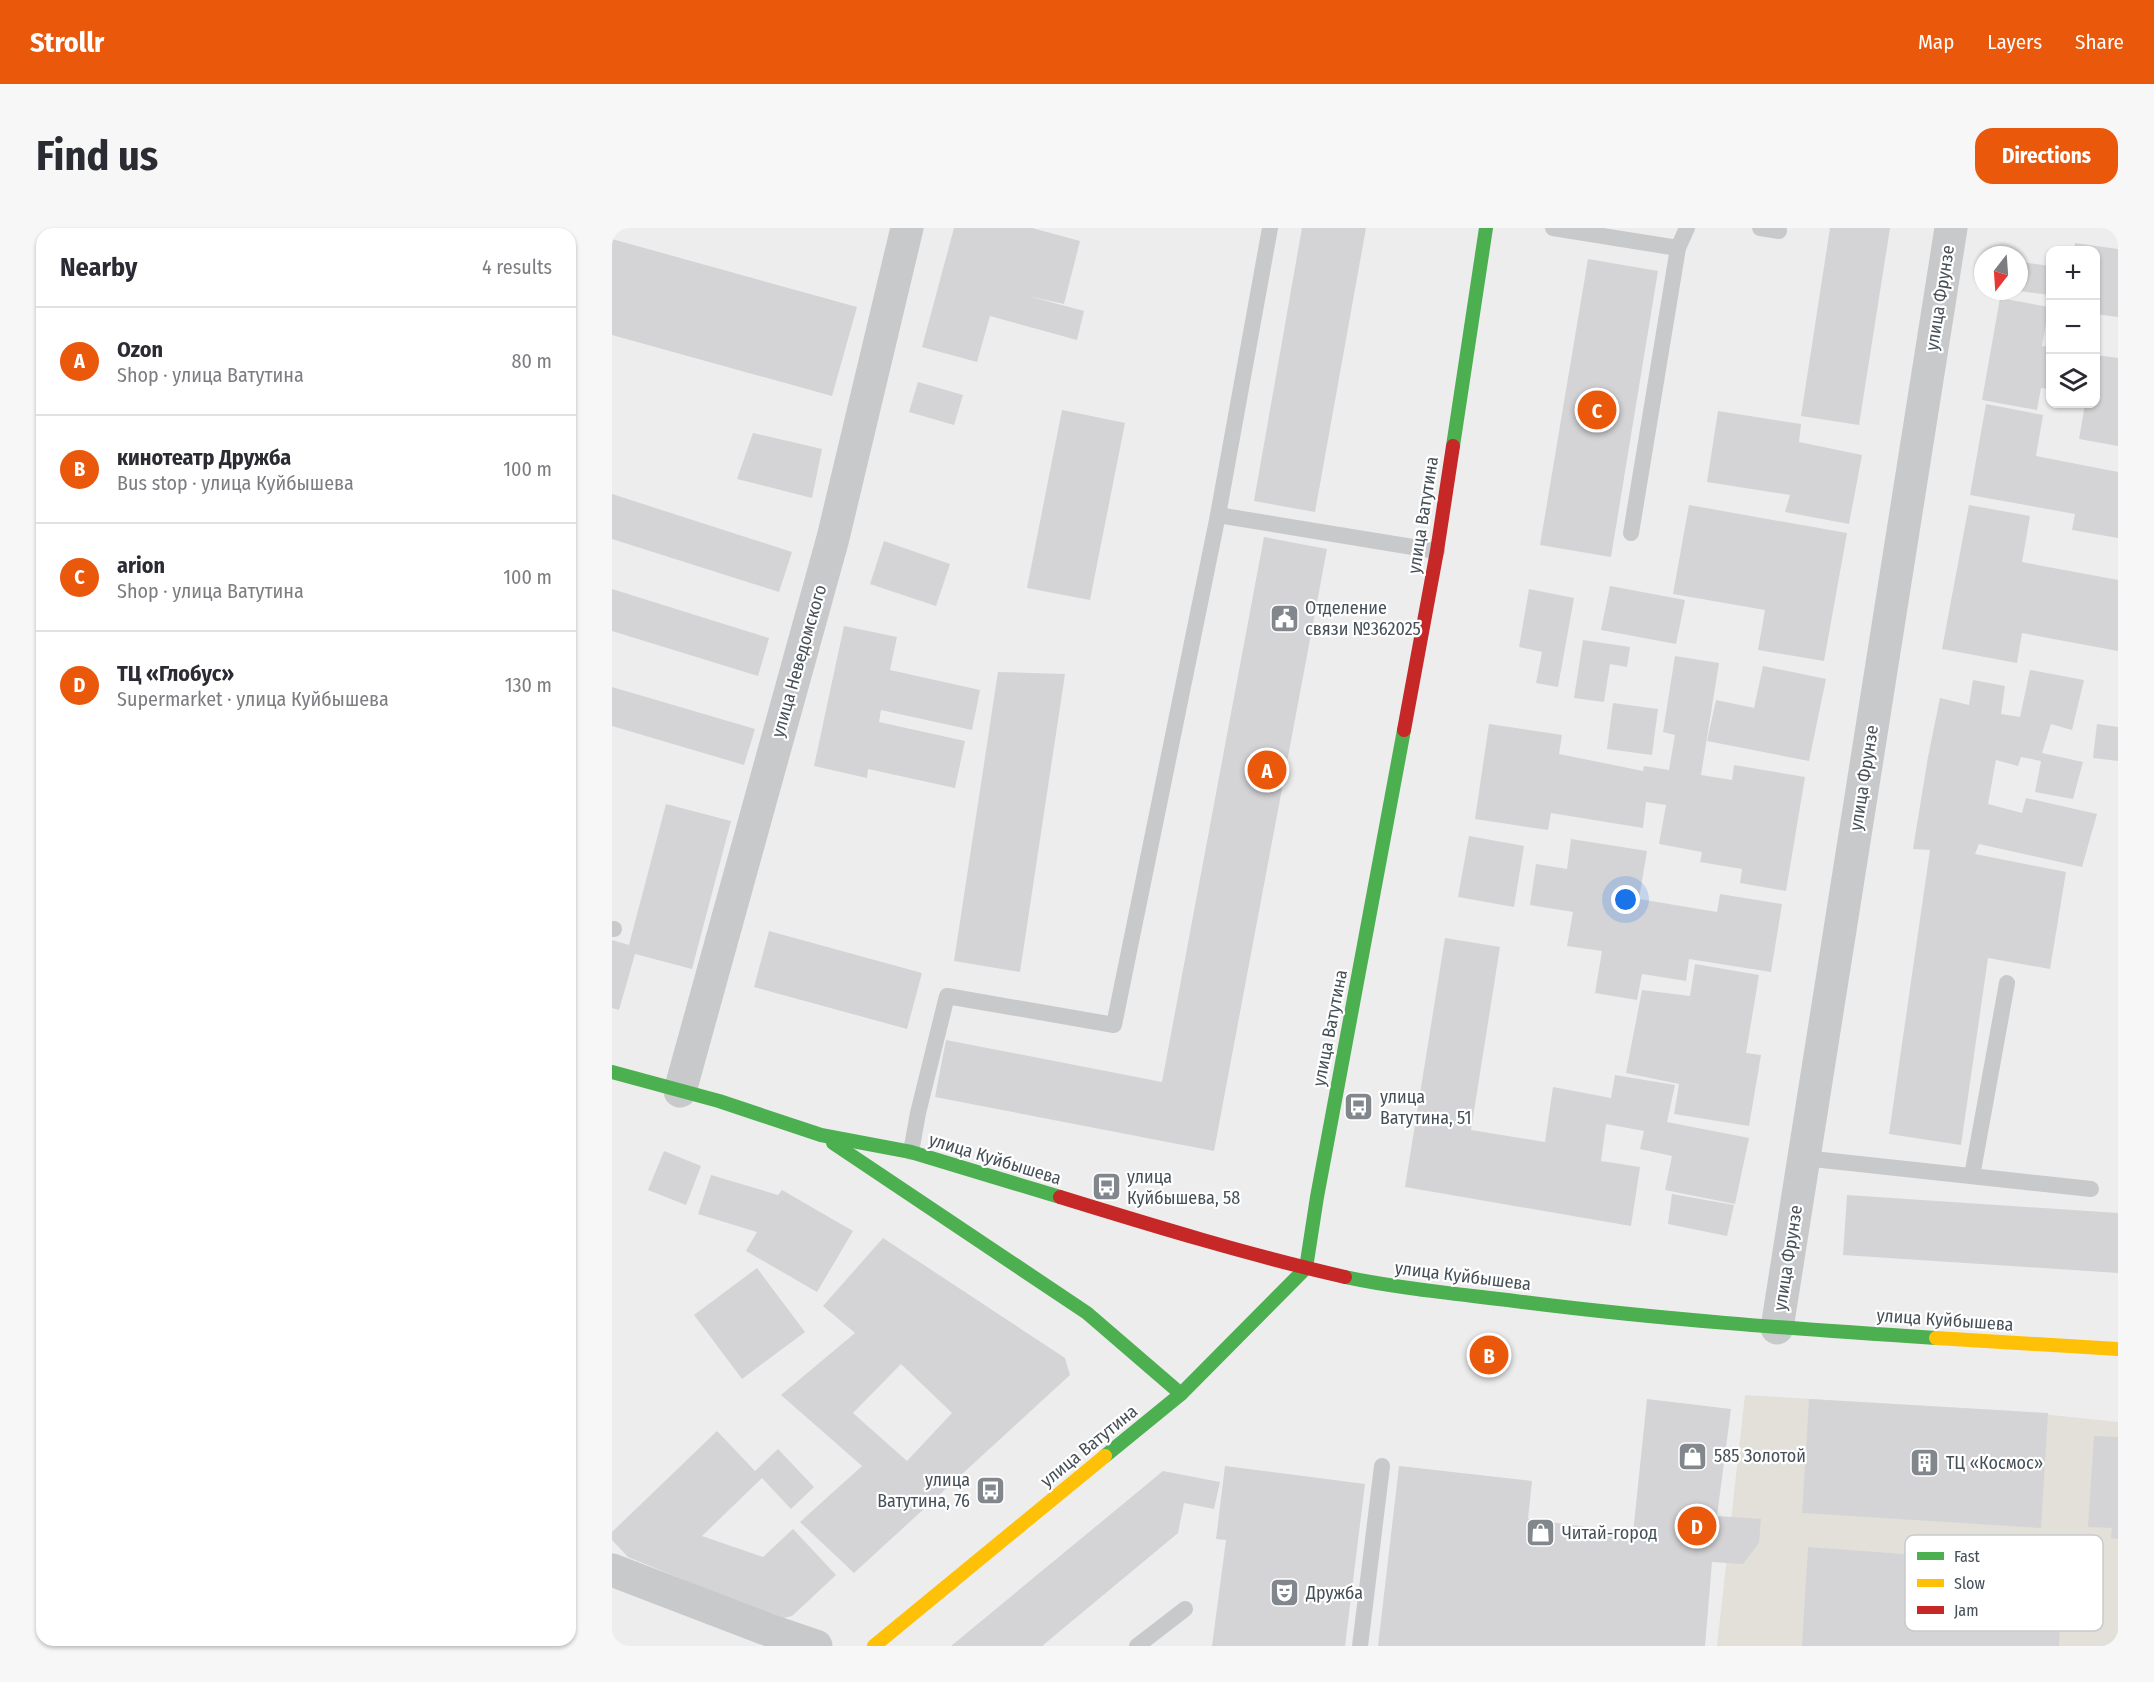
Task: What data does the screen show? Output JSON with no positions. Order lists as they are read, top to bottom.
{
  "streets": {
    "main road": ["улица Ватутина", "улица Куйбышева"],
    "street": ["улица Фрунзе", "улица Неведомского"]
  },
  "crossings": [
    ["улица Фрунзе", "улица Куйбышева"],
    ["улица Ватутина", "улица Куйбышева"],
    ["улица Неведомского", "улица Куйбышева"]
  ],
  "places": {
    "public building": ["Отделение связи №362025"],
    "bus stop": ["улица Ватутина, 51", "улица Куйбышева, 58", "улица Ватутина, 76"],
    "shop": ["585 Золотой", "Читай-город"],
    "building": ["ТЦ «Космос»"],
    "theatre": ["Дружба"]
  },
  "legend": ["Fast", "Slow", "Jam"],
  "north": "bottom",
  "page": {
    "header": "Strollr",
    "nav": ["Map", "Layers", "Share"],
    "buttons": "Directions",
    "title": "Find us",
    "heading": ["Nearby", "4 results"],
    "map_buttons": ["+", "−"],
    "list": [
      {
        "mark": "A",
        "name": "Ozon",
        "note": "Shop · улица Ватутина",
        "value": "80 m"
      },
      {
        "mark": "B",
        "name": "кинотеатр Дружба",
        "note": "Bus stop · улица Куйбышева",
        "value": "100 m"
      },
      {
        "mark": "C",
        "name": "arion",
        "note": "Shop · улица Ватутина",
        "value": "100 m"
      },
      {
        "mark": "D",
        "name": "ТЦ «Глобус»",
        "note": "Supermarket · улица Куйбышева",
        "value": "130 m"
      }
    ],
    "pins": [
      "C",
      "A",
      "B",
      "D"
    ]
  }
}
